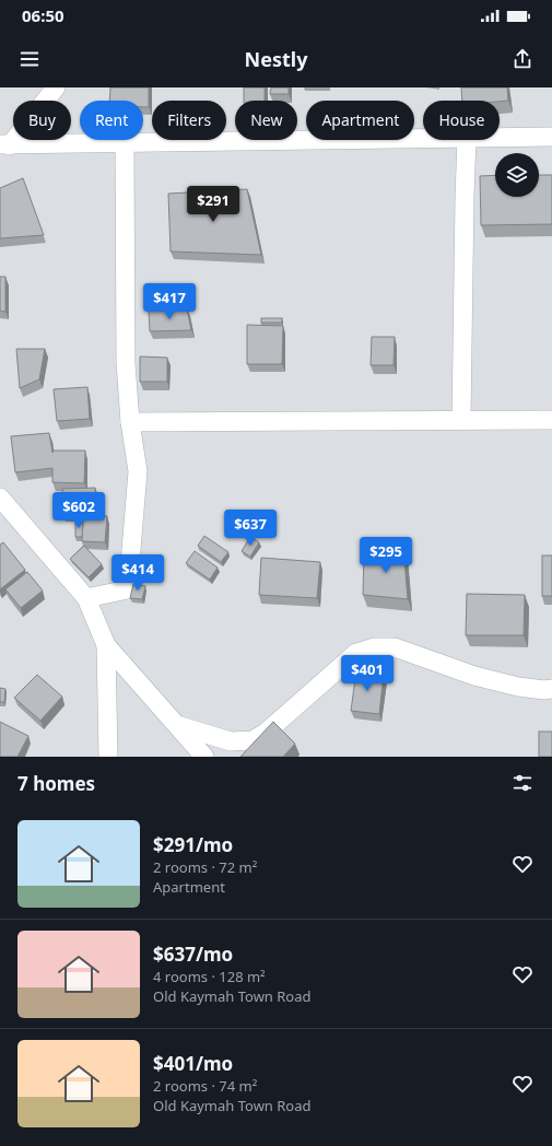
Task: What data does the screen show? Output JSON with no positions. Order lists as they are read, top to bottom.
{
  "page": {
    "status": "06:50",
    "header": "Nestly",
    "chip": [
      "Buy",
      "Rent",
      "Filters",
      "New",
      "Apartment",
      "House"
    ],
    "price": [
      "$291",
      "$417",
      "$602",
      "$637",
      "$295",
      "$414",
      "$401"
    ],
    "heading": "7 homes",
    "list": [
      {
        "name": "$291/mo",
        "note": "2 rooms · 72 m² · Apartment"
      },
      {
        "name": "$637/mo",
        "note": "4 rooms · 128 m² · Old Kaymah Town Road"
      },
      {
        "name": "$401/mo",
        "note": "2 rooms · 74 m² · Old Kaymah Town Road"
      }
    ]
  }
}
